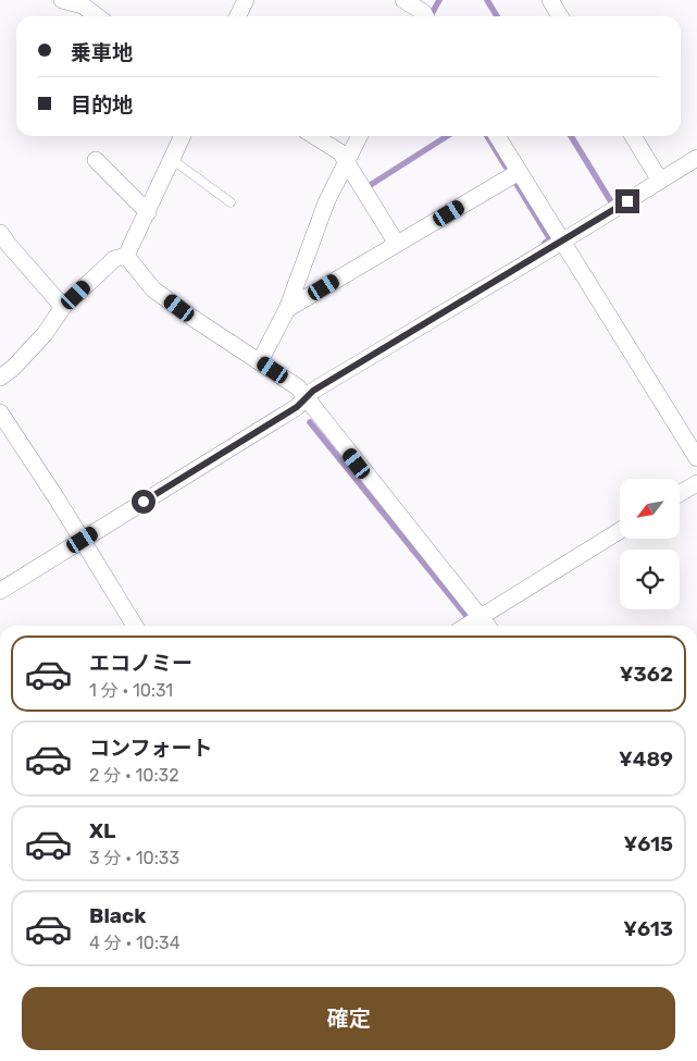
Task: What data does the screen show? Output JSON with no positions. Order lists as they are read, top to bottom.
{
  "north": "bottom left",
  "page": {
    "banner": ["乗車地", "目的地"],
    "list": [
      {
        "name": "エコノミー",
        "note": "1 分 · 10:31",
        "value": "¥362"
      },
      {
        "name": "コンフォート",
        "note": "2 分 · 10:32",
        "value": "¥489"
      },
      {
        "name": "XL",
        "note": "3 分 · 10:33",
        "value": "¥615"
      },
      {
        "name": "Black",
        "note": "4 分 · 10:34",
        "value": "¥613"
      }
    ],
    "buttons": "確定"
  }
}
